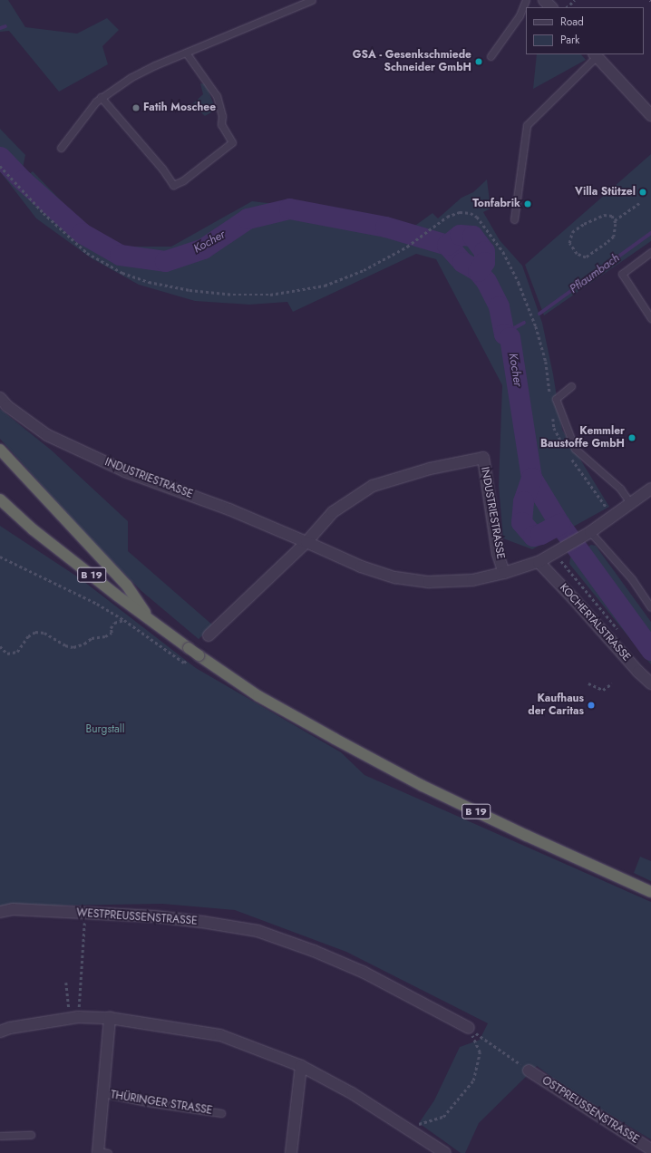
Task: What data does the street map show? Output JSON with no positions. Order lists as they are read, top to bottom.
{
  "streets": {
    "highway": ["B 19"],
    "street": [
      "INDUSTRIESTRASSE",
      "KOCHERTALSTRASSE",
      "WESTPREUSSENSTRASSE",
      "THÜRINGER STRASSE",
      "OSTPREUSSENSTRASSE"
    ]
  },
  "crossings": [
    ["INDUSTRIESTRASSE", "KOCHERTALSTRASSE"]
  ],
  "water": ["Kocher", "Pflaumbach"],
  "parks": ["Burgstall"],
  "places": [
    "GSA - Gesenkschmiede Schneider GmbH",
    "Fatih Moschee",
    "Villa Stützel",
    "Tonfabrik",
    "Kemmler Baustoffe GmbH",
    "Kaufhaus der Caritas"
  ],
  "legend": ["Road", "Park"]
}
